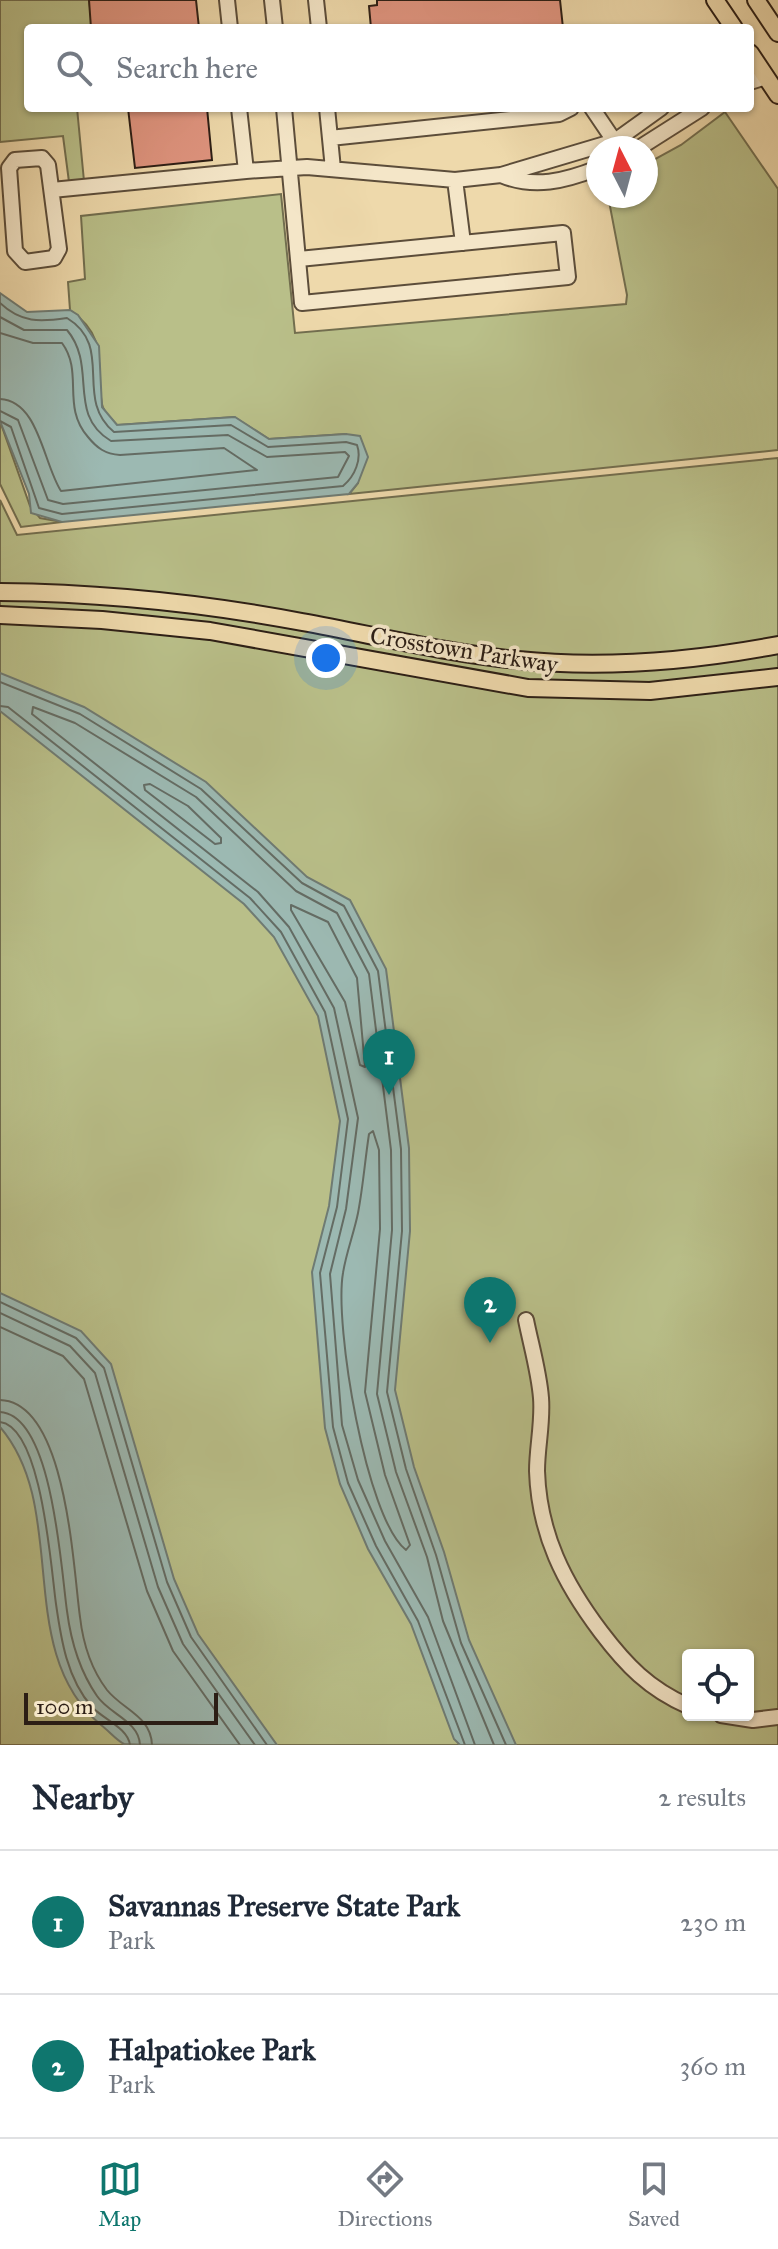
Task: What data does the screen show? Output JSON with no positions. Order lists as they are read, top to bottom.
{
  "streets": {
    "main road": ["Crosstown Parkway"]
  },
  "scale_bar": "100 m",
  "north": "top",
  "page": {
    "search": "Search here",
    "pins": ["1", "2"],
    "scale": "100 m",
    "heading": ["Nearby", "2 results"],
    "list": [
      {
        "mark": "1",
        "name": "Savannas Preserve State Park",
        "note": "Park",
        "value": "230 m"
      },
      {
        "mark": "2",
        "name": "Halpatiokee Park",
        "note": "Park",
        "value": "360 m"
      }
    ],
    "nav": ["Map", "Directions", "Saved"]
  }
}
